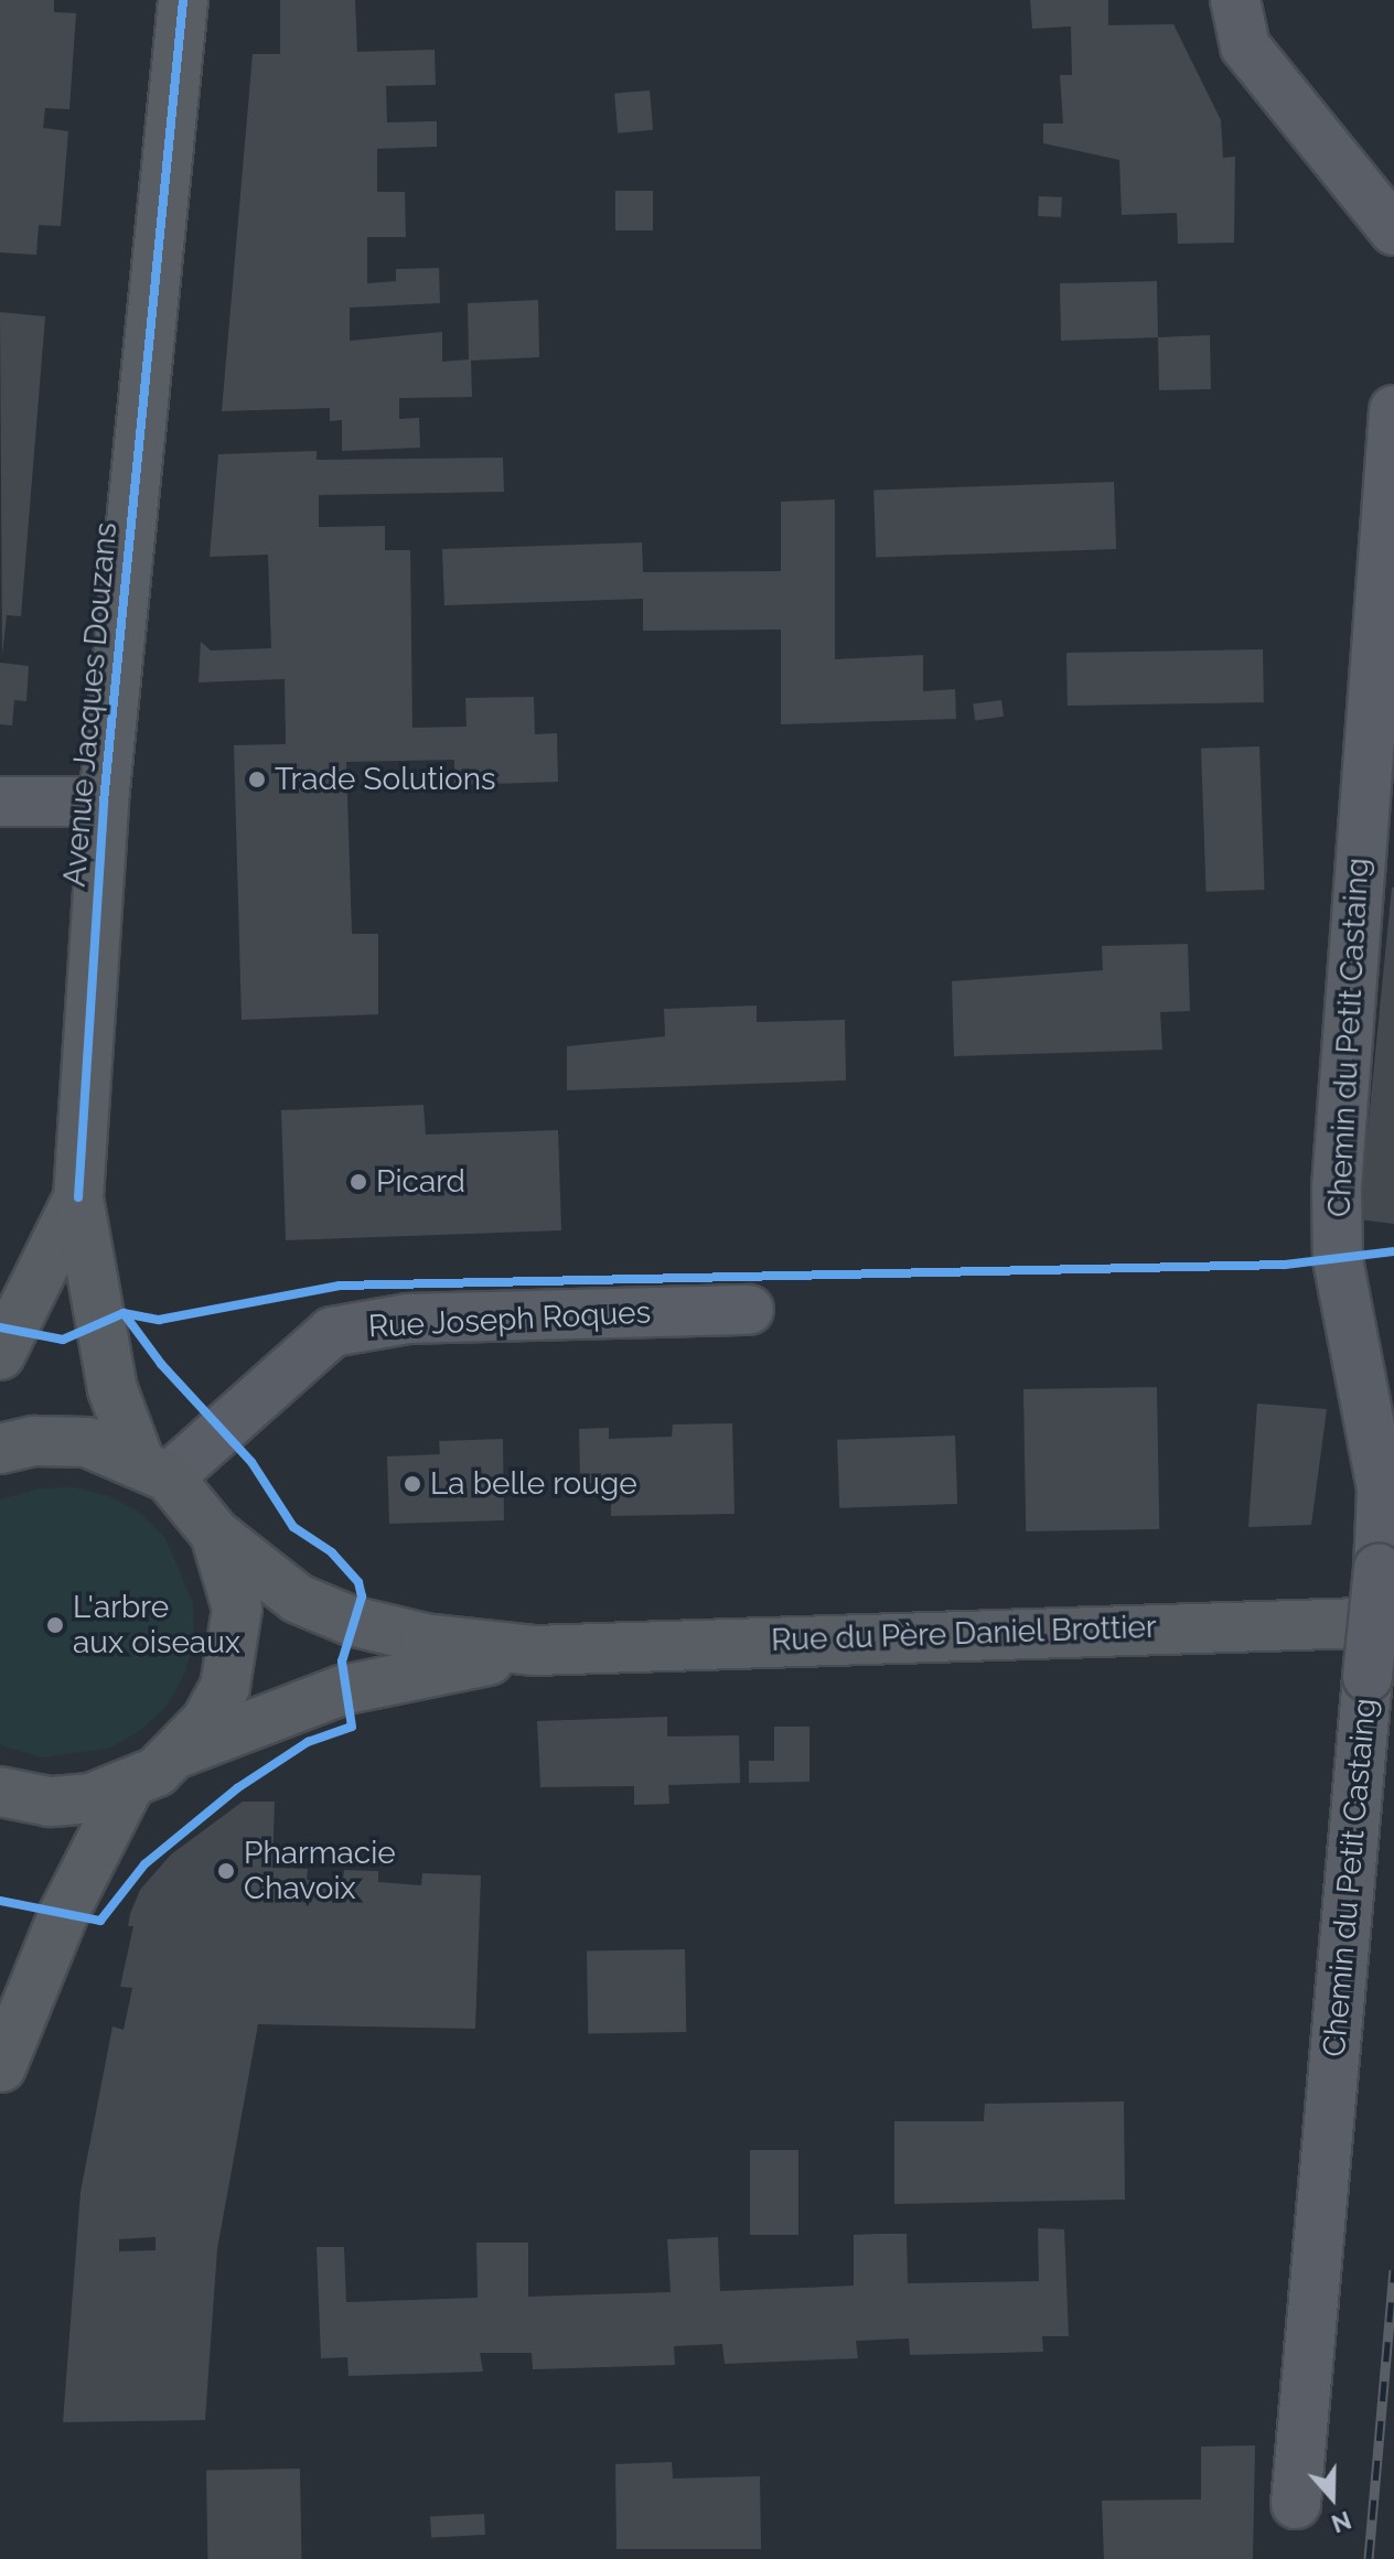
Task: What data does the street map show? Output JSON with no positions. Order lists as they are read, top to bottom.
{
  "streets": {
    "main road": ["Avenue Jacques Douzans", "Rue du Père Daniel Brottier"],
    "street": ["Chemin du Petit Castaing", "Rue Joseph Roques"]
  },
  "crossings": [
    ["Avenue Jacques Douzans", "Rue Joseph Roques"],
    ["Avenue Jacques Douzans", "Rue du Père Daniel Brottier"]
  ],
  "places": [
    "Trade Solutions",
    "Picard",
    "La belle rouge",
    "L'arbre aux oiseaux",
    "Pharmacie Chavoix"
  ],
  "north": "bottom"
}
